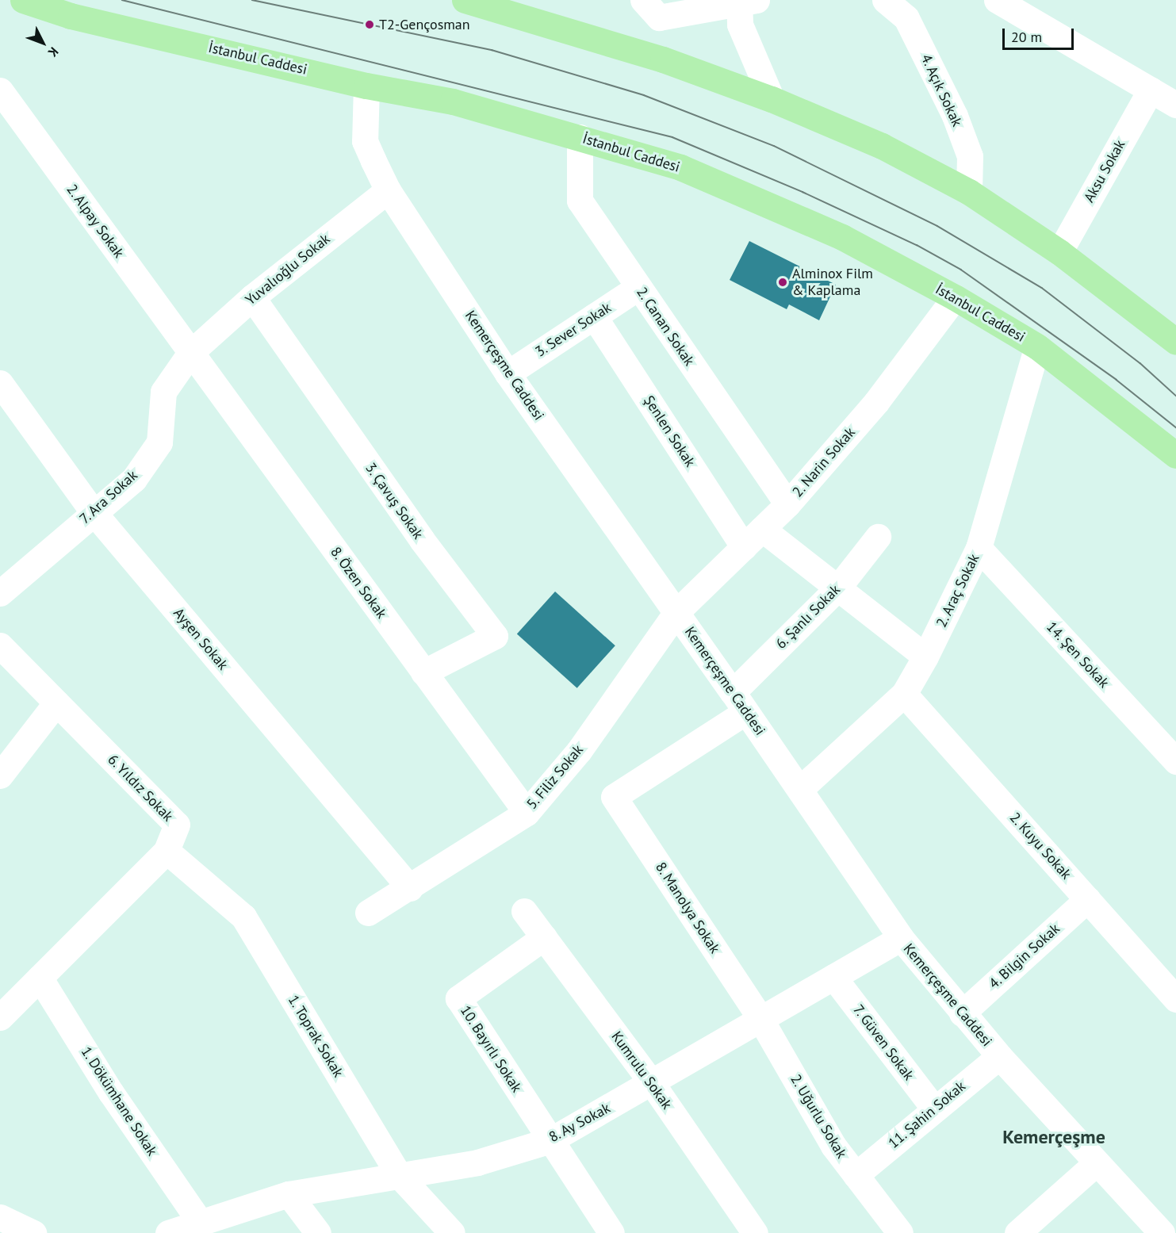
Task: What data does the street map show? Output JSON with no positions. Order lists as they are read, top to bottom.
{
  "streets": {
    "highway": ["İstanbul Caddesi"],
    "street": [
      "4. Açık Sokak",
      "Aksu Sokak",
      "2. Alpay Sokak",
      "Yuvalıoğlu Sokak",
      "2. Canan Sokak",
      "3. Sever Sokak",
      "Kemerçeşme Caddesi",
      "Şenlen Sokak",
      "2. Narin Sokak",
      "7. Ara Sokak",
      "3. Çavuş Sokak",
      "8. Özen Sokak",
      "2. Araç Sokak",
      "6. Şanlı Sokak",
      "Ayşen Sokak",
      "14. Şen Sokak",
      "5. Filiz Sokak",
      "6. Yıldız Sokak",
      "2. Kuyu Sokak",
      "8. Manolya Sokak",
      "4. Bilgin Sokak",
      "1. Toprak Sokak",
      "7. Güven Sokak",
      "10. Bayırlı Sokak",
      "Kumrulu Sokak",
      "1. Dökümhane Sokak",
      "11. Şahin Sokak",
      "2. Uğurlu Sokak",
      "8. Ay Sokak"
    ]
  },
  "crossings": [
    ["İstanbul Caddesi", "2. Canan Sokak"],
    ["İstanbul Caddesi", "Kemerçeşme Caddesi"],
    ["İstanbul Caddesi", "2. Narin Sokak"],
    ["İstanbul Caddesi", "2. Araç Sokak"],
    ["2. Alpay Sokak", "Yuvalıoğlu Sokak"],
    ["2. Alpay Sokak", "7. Ara Sokak"],
    ["2. Alpay Sokak", "8. Özen Sokak"],
    ["Yuvalıoğlu Sokak", "Kemerçeşme Caddesi"],
    ["Yuvalıoğlu Sokak", "7. Ara Sokak"],
    ["Yuvalıoğlu Sokak", "3. Çavuş Sokak"],
    ["Yuvalıoğlu Sokak", "8. Özen Sokak"],
    ["2. Canan Sokak", "3. Sever Sokak"],
    ["2. Canan Sokak", "2. Narin Sokak"],
    ["3. Sever Sokak", "Kemerçeşme Caddesi"],
    ["3. Sever Sokak", "Şenlen Sokak"],
    ["Kemerçeşme Caddesi", "2. Narin Sokak"],
    ["Kemerçeşme Caddesi", "2. Araç Sokak"],
    ["Kemerçeşme Caddesi", "6. Şanlı Sokak"],
    ["Kemerçeşme Caddesi", "5. Filiz Sokak"],
    ["Kemerçeşme Caddesi", "4. Bilgin Sokak"],
    ["Kemerçeşme Caddesi", "11. Şahin Sokak"],
    ["Kemerçeşme Caddesi", "8. Ay Sokak"],
    ["Şenlen Sokak", "2. Narin Sokak"],
    ["Şenlen Sokak", "2. Araç Sokak"],
    ["Şenlen Sokak", "6. Şanlı Sokak"],
    ["2. Narin Sokak", "5. Filiz Sokak"],
    ["7. Ara Sokak", "8. Özen Sokak"],
    ["7. Ara Sokak", "Ayşen Sokak"],
    ["3. Çavuş Sokak", "8. Özen Sokak"],
    ["8. Özen Sokak", "5. Filiz Sokak"],
    ["2. Araç Sokak", "14. Şen Sokak"],
    ["2. Araç Sokak", "2. Kuyu Sokak"],
    ["6. Şanlı Sokak", "8. Manolya Sokak"],
    ["Ayşen Sokak", "5. Filiz Sokak"],
    ["6. Yıldız Sokak", "1. Toprak Sokak"],
    ["6. Yıldız Sokak", "1. Dökümhane Sokak"],
    ["2. Kuyu Sokak", "4. Bilgin Sokak"],
    ["8. Manolya Sokak", "2. Uğurlu Sokak"],
    ["8. Manolya Sokak", "8. Ay Sokak"],
    ["1. Toprak Sokak", "8. Ay Sokak"],
    ["7. Güven Sokak", "11. Şahin Sokak"],
    ["7. Güven Sokak", "8. Ay Sokak"],
    ["10. Bayırlı Sokak", "Kumrulu Sokak"],
    ["10. Bayırlı Sokak", "8. Ay Sokak"],
    ["Kumrulu Sokak", "8. Ay Sokak"],
    ["1. Dökümhane Sokak", "8. Ay Sokak"],
    ["11. Şahin Sokak", "2. Uğurlu Sokak"],
    ["2. Uğurlu Sokak", "8. Ay Sokak"]
  ],
  "districts": ["Kemerçeşme"],
  "places": ["T2-Gençosman", "Alminox Film & Kaplama"],
  "scale_bar": "20 m",
  "north": "bottom right"
}
